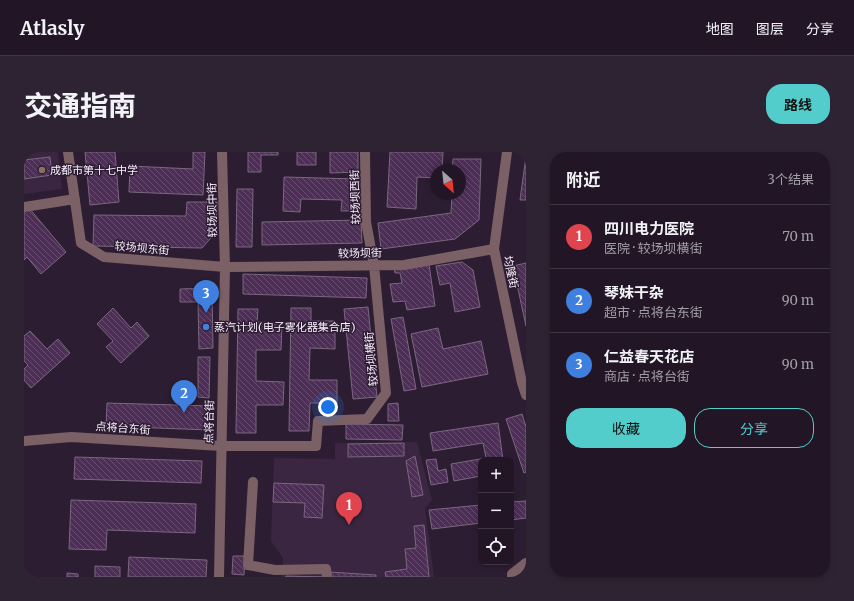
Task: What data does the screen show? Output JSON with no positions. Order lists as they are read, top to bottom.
{
  "streets": {
    "street": [
      "较场坝西街",
      "较场坝中街",
      "较场坝东街",
      "较场坝街",
      "均隆街",
      "较场坝横街",
      "点将台街",
      "点将台东街"
    ]
  },
  "crossings": [
    ["较场坝西街", "较场坝街"],
    ["较场坝西街", "较场坝横街"],
    ["较场坝中街", "较场坝东街"],
    ["较场坝中街", "较场坝街"],
    ["较场坝中街", "点将台街"],
    ["较场坝东街", "较场坝街"],
    ["较场坝东街", "点将台街"],
    ["较场坝街", "均隆街"],
    ["较场坝街", "较场坝横街"],
    ["较场坝街", "点将台街"],
    ["较场坝横街", "点将台街"],
    ["较场坝横街", "点将台东街"],
    ["点将台街", "点将台东街"]
  ],
  "places": ["成都市第十七中学", "蒸汽计划(电子雾化器集合店)"],
  "north": "bottom right",
  "page": {
    "header": "Atlasly",
    "nav": ["地图", "图层", "分享"],
    "title": "交通指南",
    "buttons": [
      "路线",
      ["收藏", "分享"]
    ],
    "heading": ["附近", "3个结果"],
    "list": [
      {
        "mark": "1",
        "name": "四川电力医院",
        "note": "医院 · 较场坝横街",
        "value": "70 m"
      },
      {
        "mark": "2",
        "name": "琴妹干杂",
        "note": "超市 · 点将台东街",
        "value": "90 m"
      },
      {
        "mark": "3",
        "name": "仁益春天花店",
        "note": "商店 · 点将台街",
        "value": "90 m"
      }
    ],
    "pins": ["3", "2", "1"],
    "map_buttons": ["+", "−"]
  }
}
